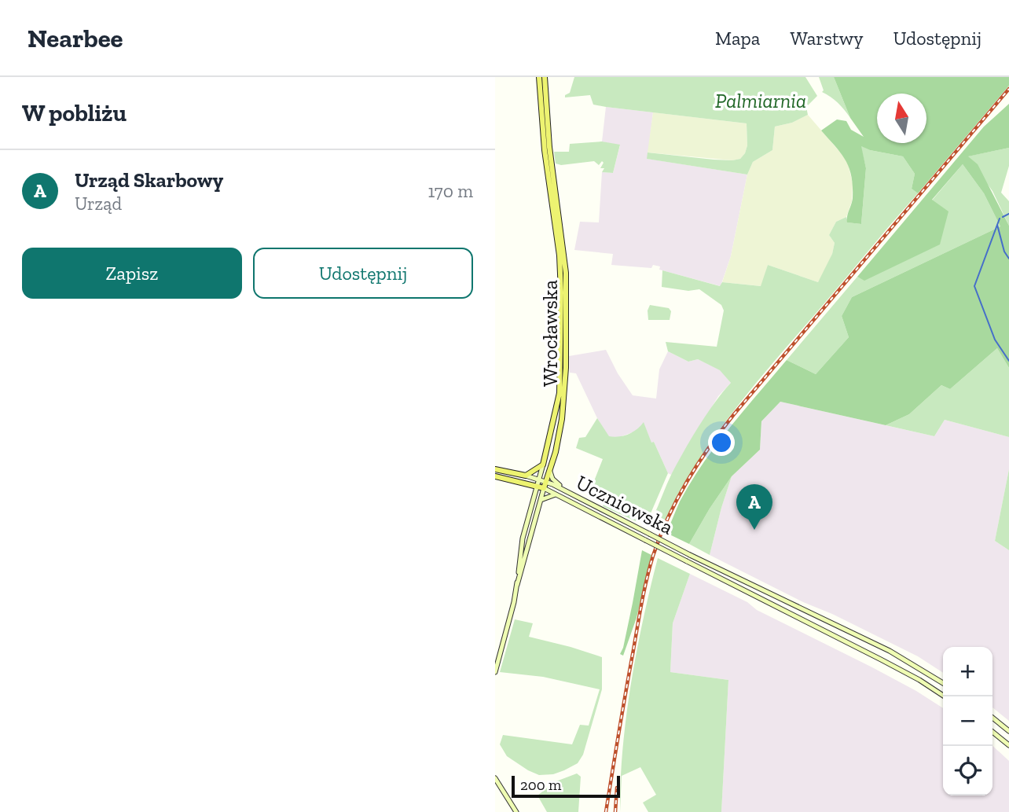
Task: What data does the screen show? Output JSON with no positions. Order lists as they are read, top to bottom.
{
  "streets": {
    "main road": ["Wrocławska", "Uczniowska"]
  },
  "crossings": [
    ["Wrocławska", "Uczniowska"]
  ],
  "parks": ["Palmiarnia"],
  "scale_bar": "200 m",
  "north": "top",
  "page": {
    "header": "Nearbee",
    "nav": ["Mapa", "Warstwy", "Udostępnij"],
    "heading": "W pobliżu",
    "list": [
      {
        "mark": "A",
        "name": "Urząd Skarbowy",
        "note": "Urząd",
        "value": "170 m"
      }
    ],
    "buttons": ["Zapisz", "Udostępnij"],
    "pins": "A",
    "map_buttons": ["+", "−"],
    "scale": "200 m"
  }
}
